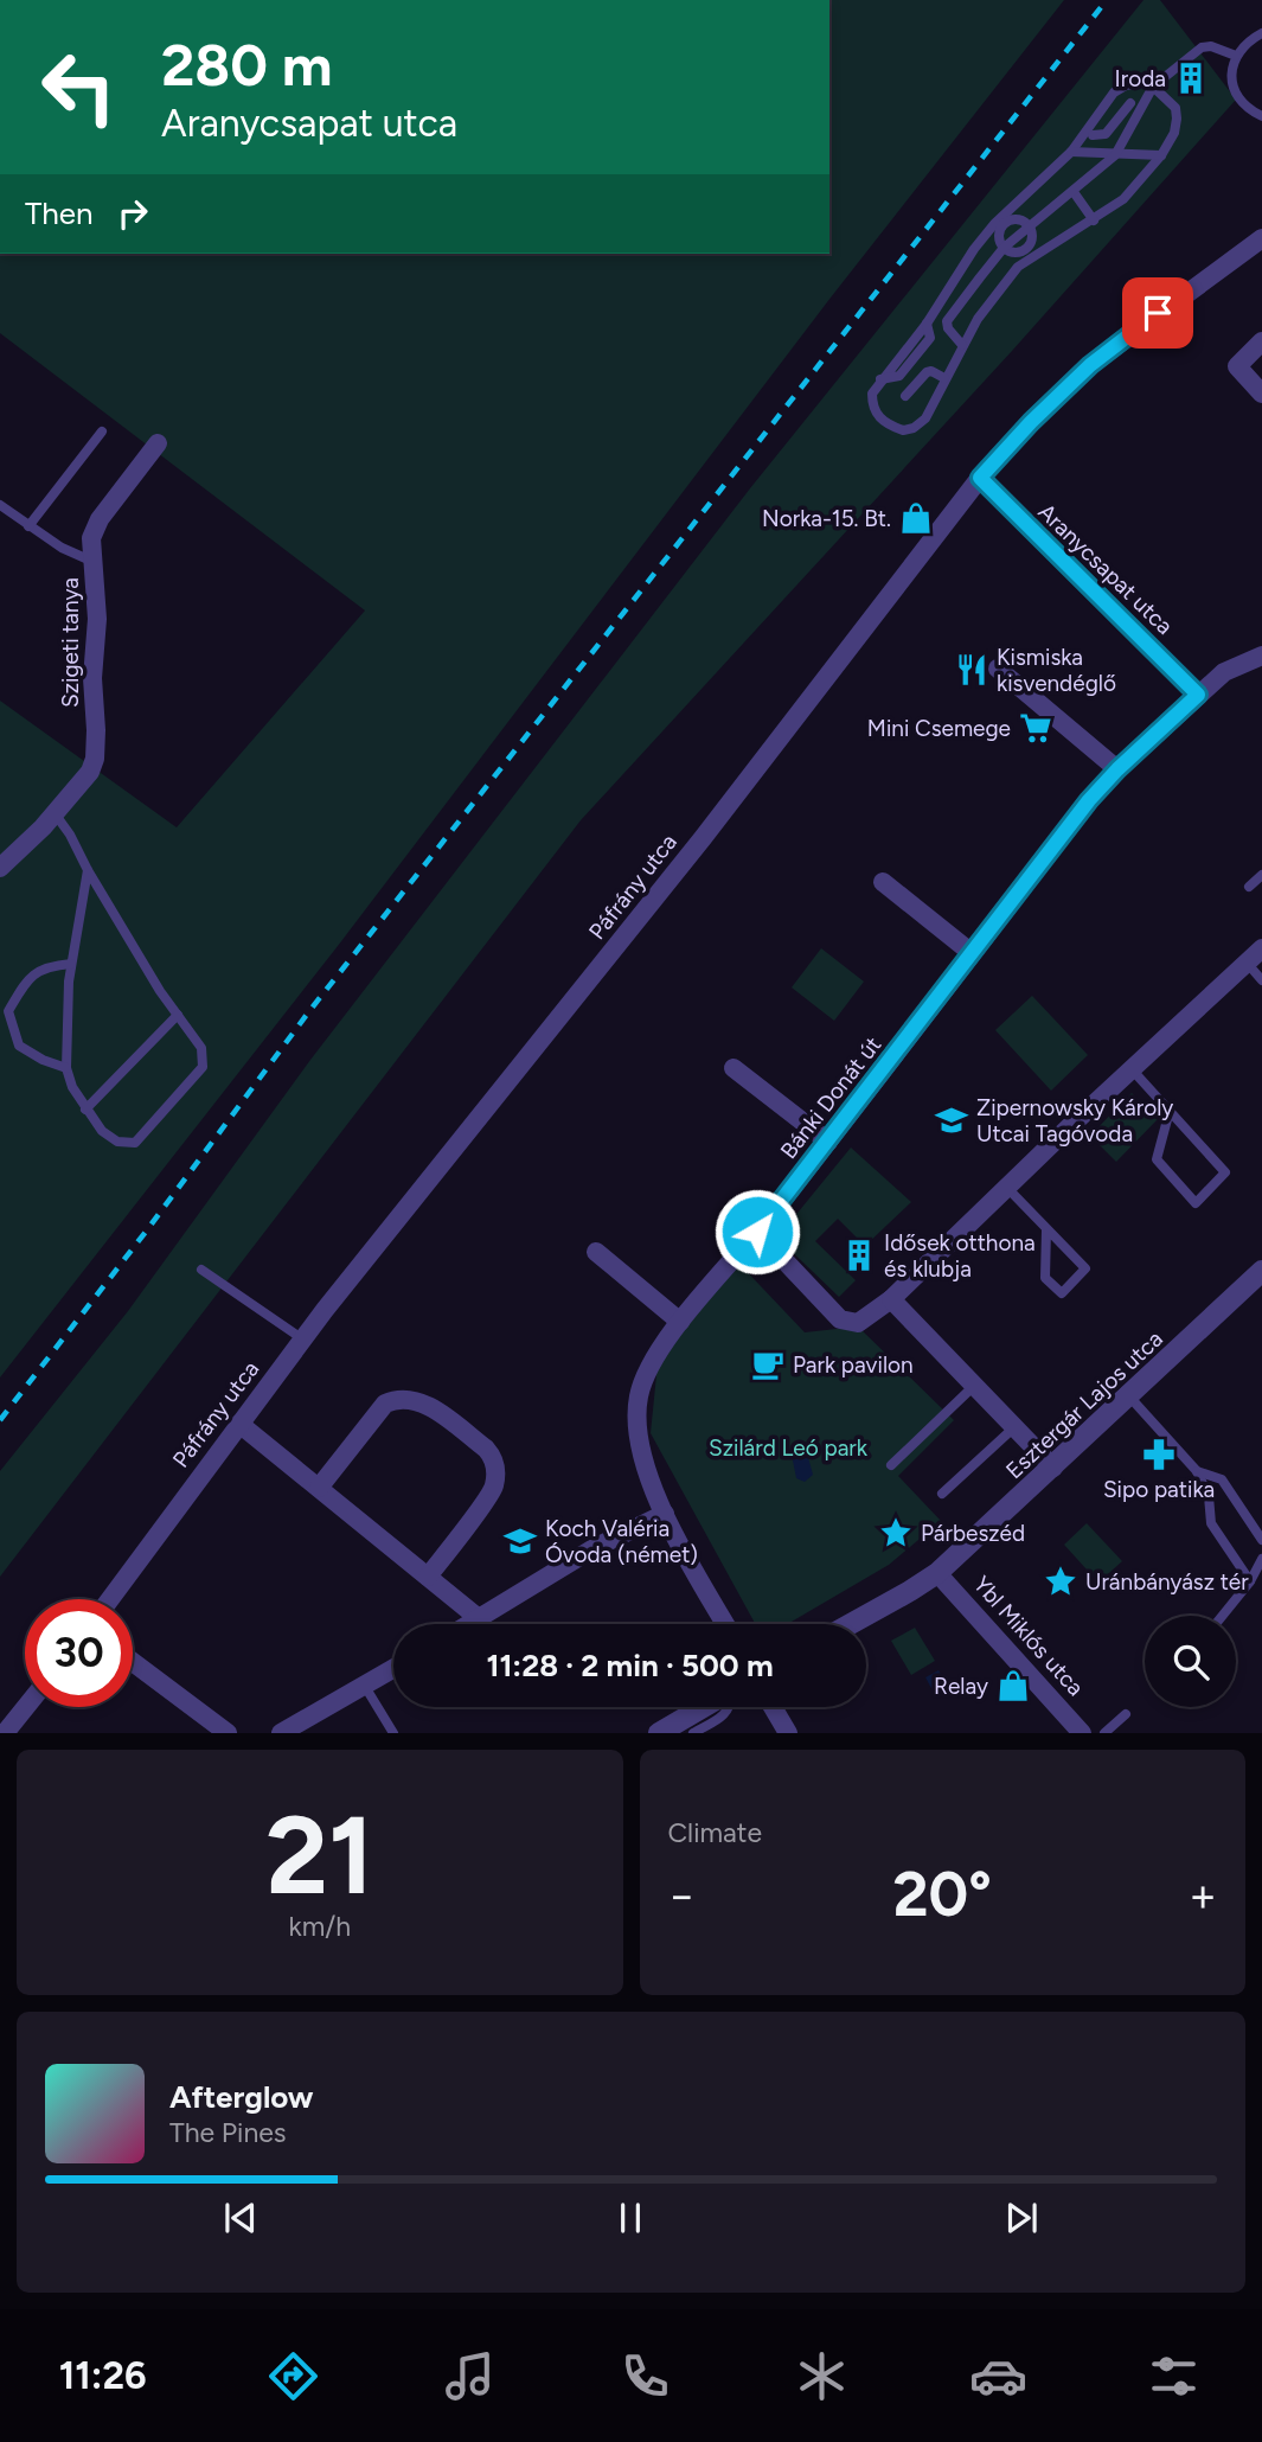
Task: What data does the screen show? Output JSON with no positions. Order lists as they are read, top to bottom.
{
  "streets": {
    "street": [
      "Aranycsapat utca",
      "Szigeti tanya",
      "Páfrány utca",
      "Bánki Donát út",
      "Esztergár Lajos utca",
      "Ybl Miklós utca"
    ]
  },
  "crossings": [
    ["Aranycsapat utca", "Páfrány utca"],
    ["Aranycsapat utca", "Bánki Donát út"],
    ["Esztergár Lajos utca", "Ybl Miklós utca"]
  ],
  "parks": ["Szilárd Leó park"],
  "places": {
    "building": ["Iroda", "Idősek otthona és klubja"],
    "shop": ["Norka-15. Bt.", "Relay"],
    "restaurant": ["Kismiska kisvendéglő"],
    "supermarket": ["Mini Csemege"],
    "school or university": ["Zipernowsky Károly Utcai Tagóvoda", "Koch Valéria Óvoda (német)"],
    "cafe": ["Park pavilon"],
    "pharmacy": ["Sipo patika"],
    "place": ["Párbeszéd", "Uránbányász tér"]
  },
  "page": {
    "turn": ["280 m", "Aranycsapat utca"],
    "then": "Then",
    "limit": "30",
    "trip": "11:28 · 2 min · 500 m",
    "tile": [
      ["21", "km/h"],
      "Climate"
    ],
    "heat": ["−", "20°", "+"],
    "song": ["Afterglow", "The Pines"],
    "tabs": "11:26"
  }
}
